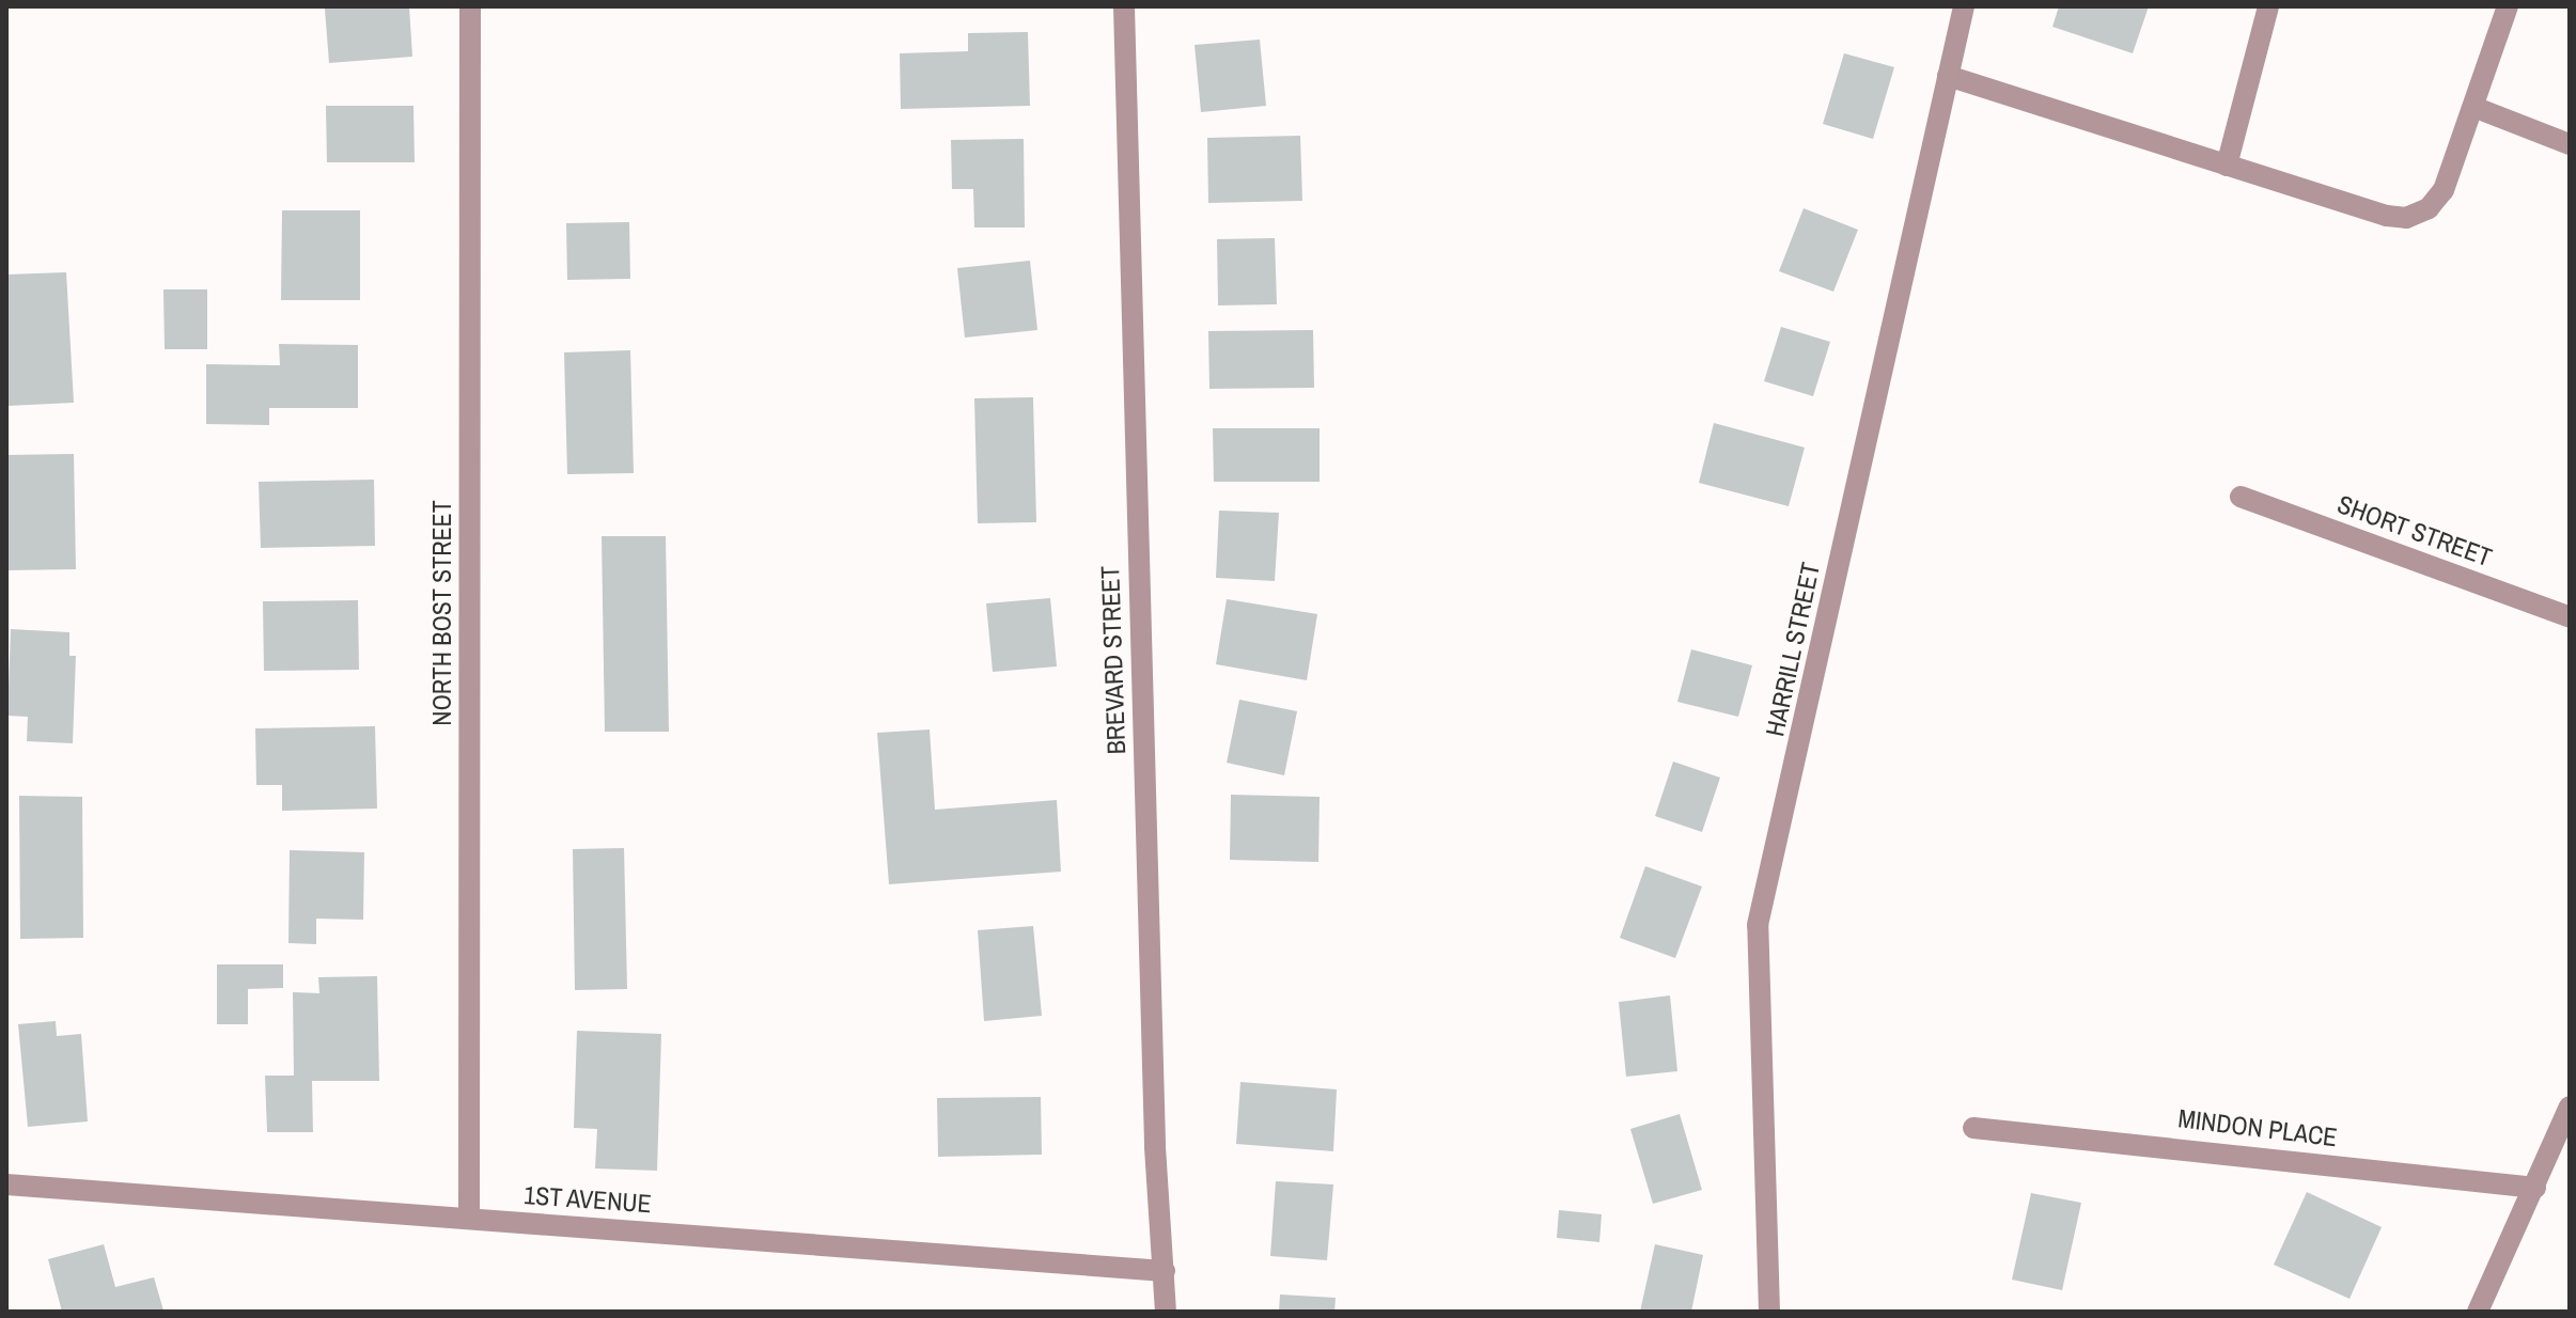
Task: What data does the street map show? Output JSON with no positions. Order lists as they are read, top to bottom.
{
  "streets": {
    "street": [
      "SHORT STREET",
      "NORTH BOST STREET",
      "HARRILL STREET",
      "BREVARD STREET",
      "MINDON PLACE",
      "1ST AVENUE"
    ]
  },
  "crossings": [
    ["NORTH BOST STREET", "1ST AVENUE"],
    ["BREVARD STREET", "1ST AVENUE"]
  ]
}
